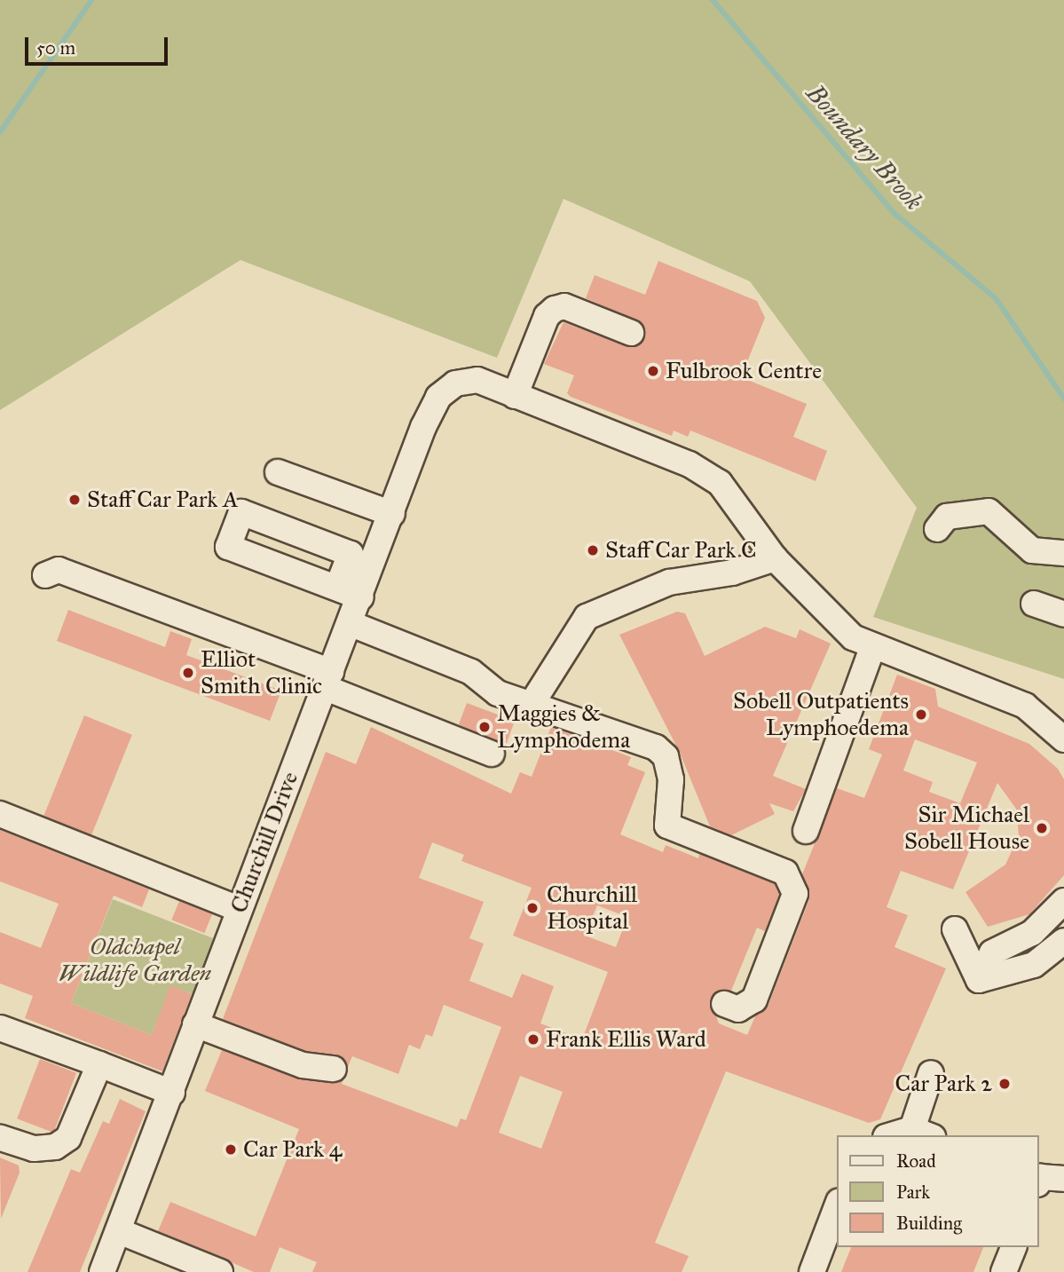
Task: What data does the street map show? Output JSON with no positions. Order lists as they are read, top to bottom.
{
  "streets": {
    "street": ["Churchill Drive"]
  },
  "water": ["Boundary Brook"],
  "parks": ["Oldchapel Wildlife Garden"],
  "places": [
    "Fulbrook Centre",
    "Staff Car Park A",
    "Staff Car Park C",
    "Elliot Smith Clinic",
    "Sobell Outpatients Lymphoedema",
    "Maggies & Lymphodema",
    "Sir Michael Sobell House",
    "Churchill Hospital",
    "Frank Ellis Ward",
    "Car Park 2",
    "Car Park 4"
  ],
  "legend": ["Road", "Park", "Building"],
  "scale_bar": "50 m"
}
